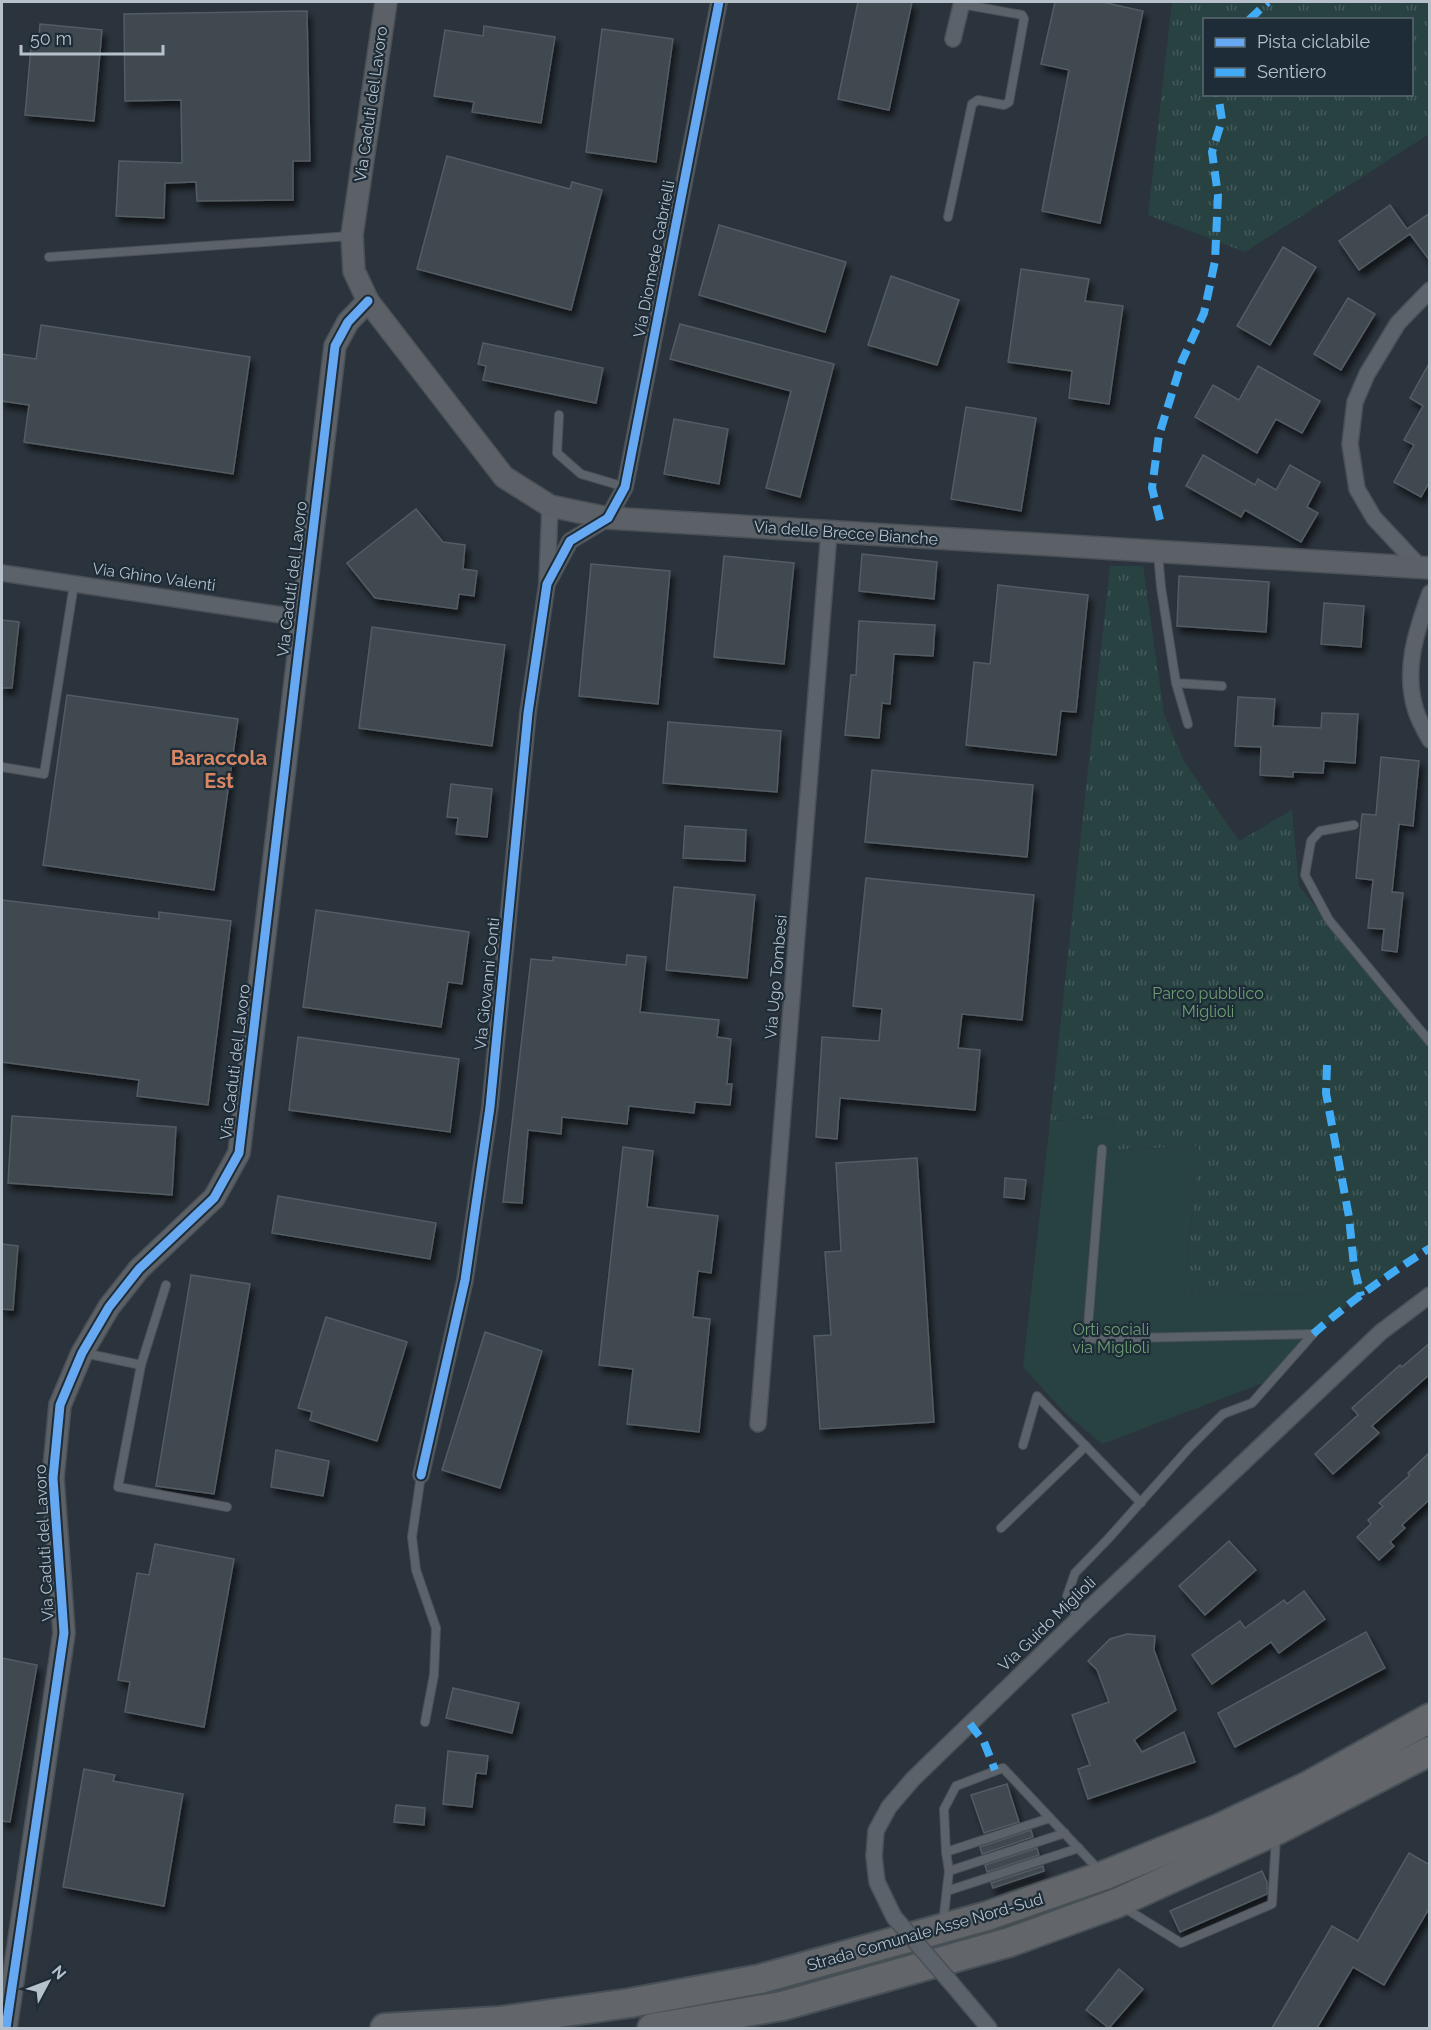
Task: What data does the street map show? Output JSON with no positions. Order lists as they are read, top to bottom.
{
  "streets": {
    "highway": ["Strada Comunale Asse Nord-Sud"],
    "street": [
      "Via Caduti del Lavoro",
      "Via Diomede Gabrielli",
      "Via delle Brecce Bianche",
      "Via Ghino Valenti",
      "Via Ugo Tombesi",
      "Via Giovanni Conti",
      "Via Guido Miglioli"
    ]
  },
  "crossings": [
    ["Via Caduti del Lavoro", "Via delle Brecce Bianche"],
    ["Via Caduti del Lavoro", "Via Ghino Valenti"],
    ["Via Diomede Gabrielli", "Via delle Brecce Bianche"],
    ["Via Diomede Gabrielli", "Via Giovanni Conti"],
    ["Via delle Brecce Bianche", "Via Ugo Tombesi"],
    ["Via delle Brecce Bianche", "Via Giovanni Conti"]
  ],
  "districts": ["Baraccola Est"],
  "parks": ["Parco pubblico Miglioli", "Orti sociali via Miglioli"],
  "legend": ["Pista ciclabile", "Sentiero"],
  "scale_bar": "50 m",
  "north": "top right"
}
